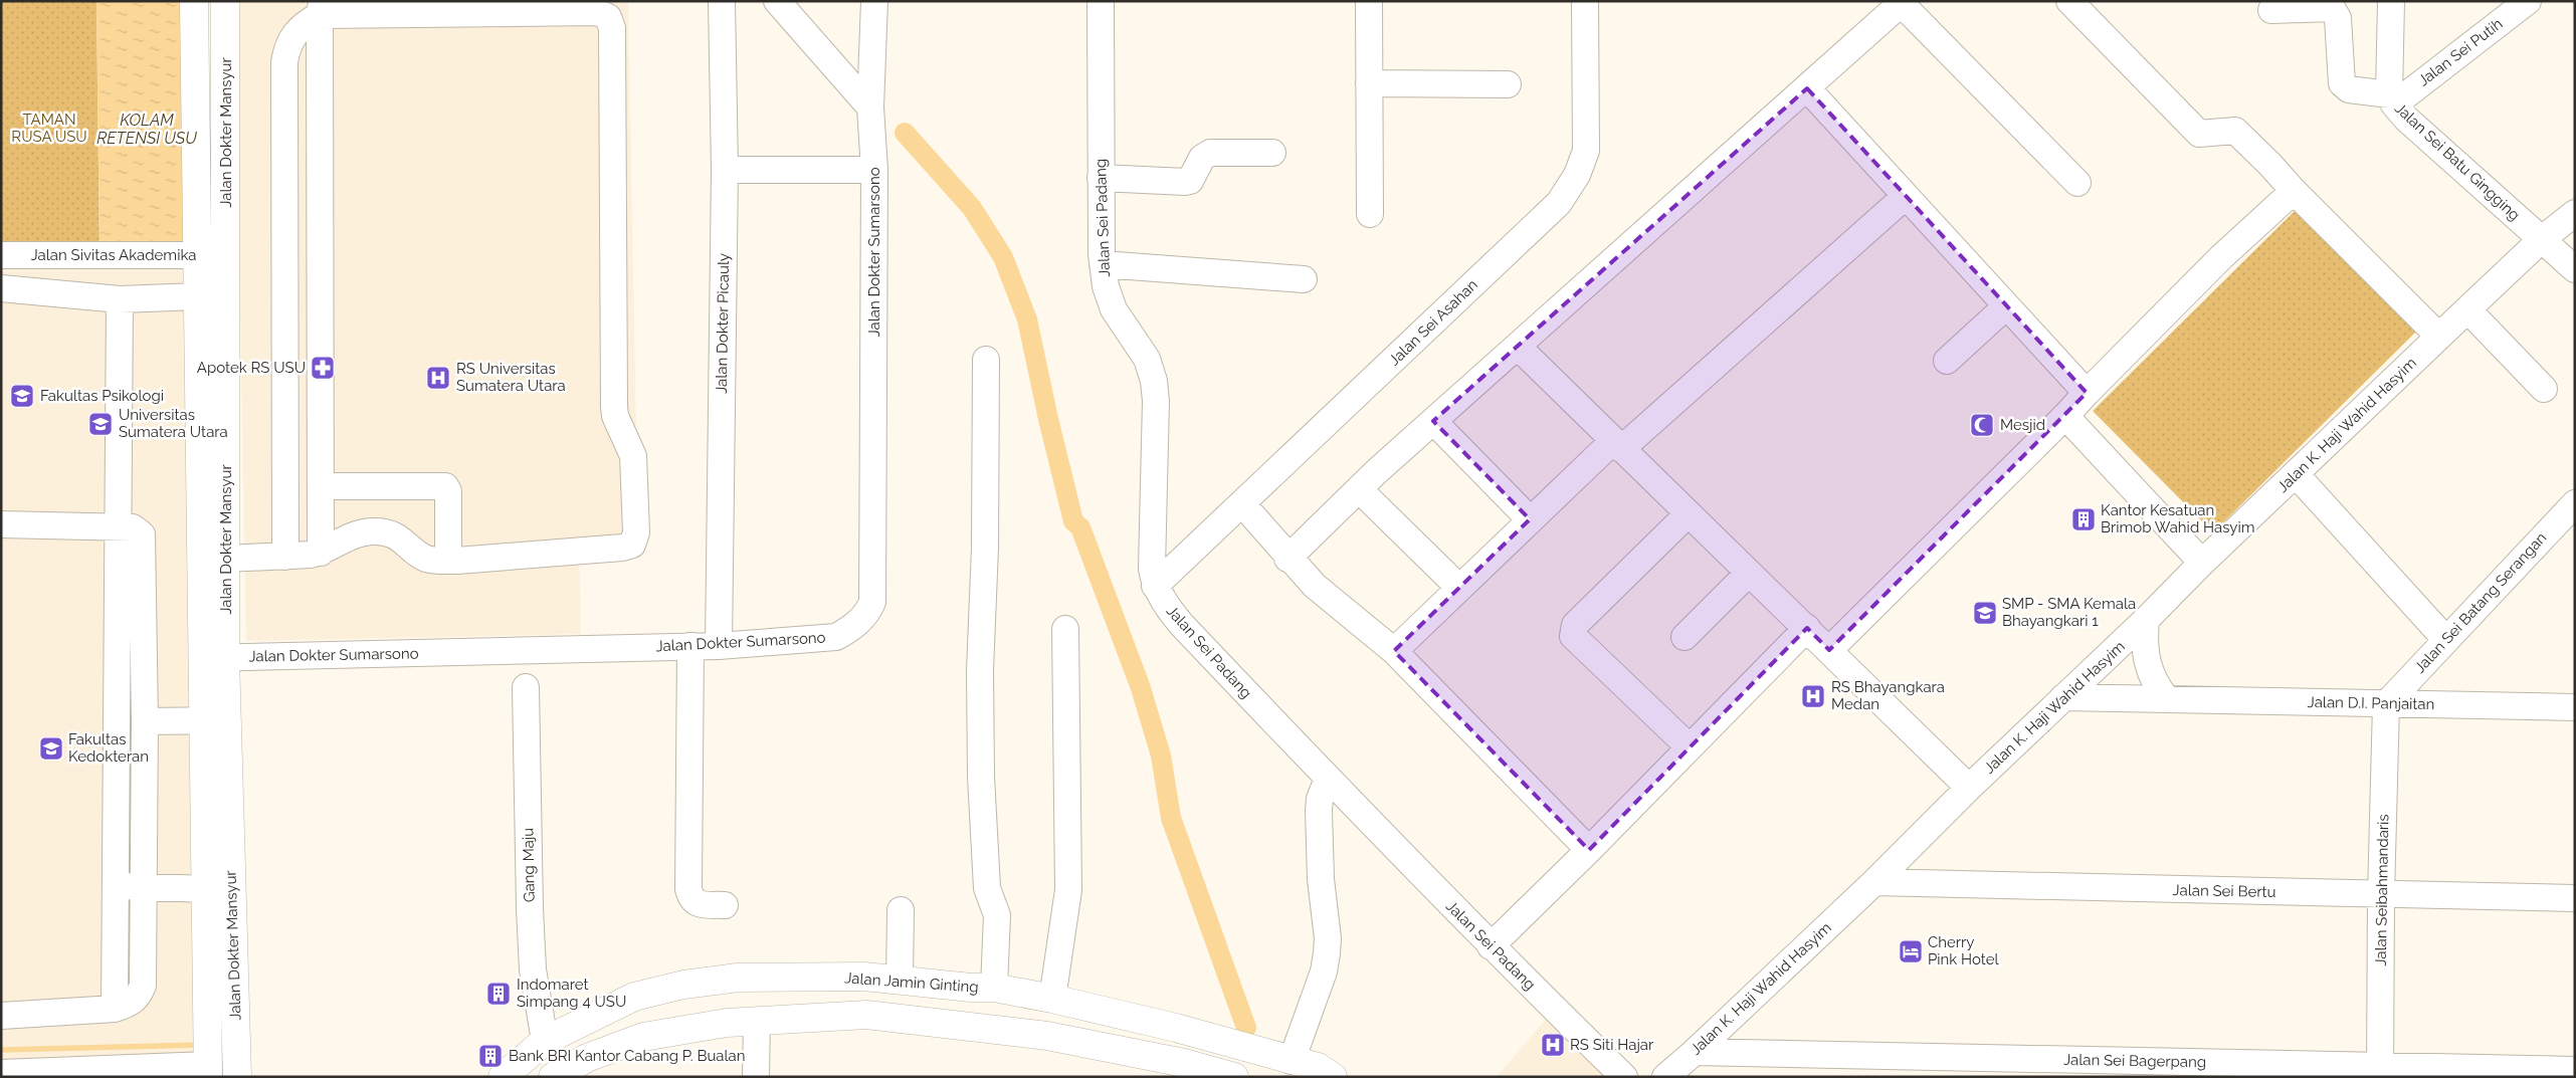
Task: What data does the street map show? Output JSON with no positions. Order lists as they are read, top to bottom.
{
  "streets": {
    "main road": ["Jalan Dokter Mansyur", "Jalan Jamin Ginting"],
    "street": [
      "Jalan Sei Putih",
      "Jalan Sei Batu Gingging",
      "Jalan Sei Padang",
      "Jalan Dokter Sumarsono",
      "Jalan Sivitas Akademika",
      "Jalan Sei Asahan",
      "Jalan Dokter Picauly",
      "Jalan K. Haji Wahid Hasyim",
      "Jalan Sei Batang Serangan",
      "Jalan D.I. Panjaitan",
      "Gang Maju",
      "Jalan Seibahmandaris",
      "Jalan Sei Bertu",
      "Jalan Sei Bagerpang"
    ]
  },
  "crossings": [
    ["Jalan Sei Putih", "Jalan Sei Batu Gingging"],
    ["Jalan Dokter Mansyur", "Jalan Dokter Sumarsono"],
    ["Jalan Dokter Mansyur", "Jalan Sivitas Akademika"],
    ["Jalan Sei Batu Gingging", "Jalan K. Haji Wahid Hasyim"],
    ["Jalan Sei Padang", "Jalan Sei Asahan"],
    ["Jalan Dokter Sumarsono", "Jalan Dokter Picauly"],
    ["Jalan K. Haji Wahid Hasyim", "Jalan D.I. Panjaitan"],
    ["Jalan K. Haji Wahid Hasyim", "Jalan Sei Bertu"],
    ["Jalan K. Haji Wahid Hasyim", "Jalan Sei Bagerpang"],
    ["Jalan Sei Batang Serangan", "Jalan D.I. Panjaitan"],
    ["Jalan Sei Batang Serangan", "Jalan Seibahmandaris"],
    ["Jalan D.I. Panjaitan", "Jalan Seibahmandaris"],
    ["Gang Maju", "Jalan Jamin Ginting"],
    ["Jalan Seibahmandaris", "Jalan Sei Bertu"],
    ["Jalan Seibahmandaris", "Jalan Sei Bagerpang"]
  ],
  "water": ["KOLAM RETENSI USU"],
  "parks": ["TAMAN RUSA USU"],
  "places": {
    "pharmacy": ["Apotek RS USU"],
    "hospital": ["RS Universitas Sumatera Utara", "RS Bhayangkara Medan", "RS Siti Hajar"],
    "school or university": [
      "Fakultas Psikologi",
      "Universitas Sumatera Utara",
      "SMP - SMA Kemala Bhayangkari 1",
      "Fakultas Kedokteran"
    ],
    "mosque": ["Mesjid"],
    "building": ["Kantor Kesatuan Brimob Wahid Hasyim", "Indomaret Simpang 4 USU", "Bank BRI Kantor Cabang P. Bualan"],
    "hotel": ["Cherry Pink Hotel"]
  }
}
